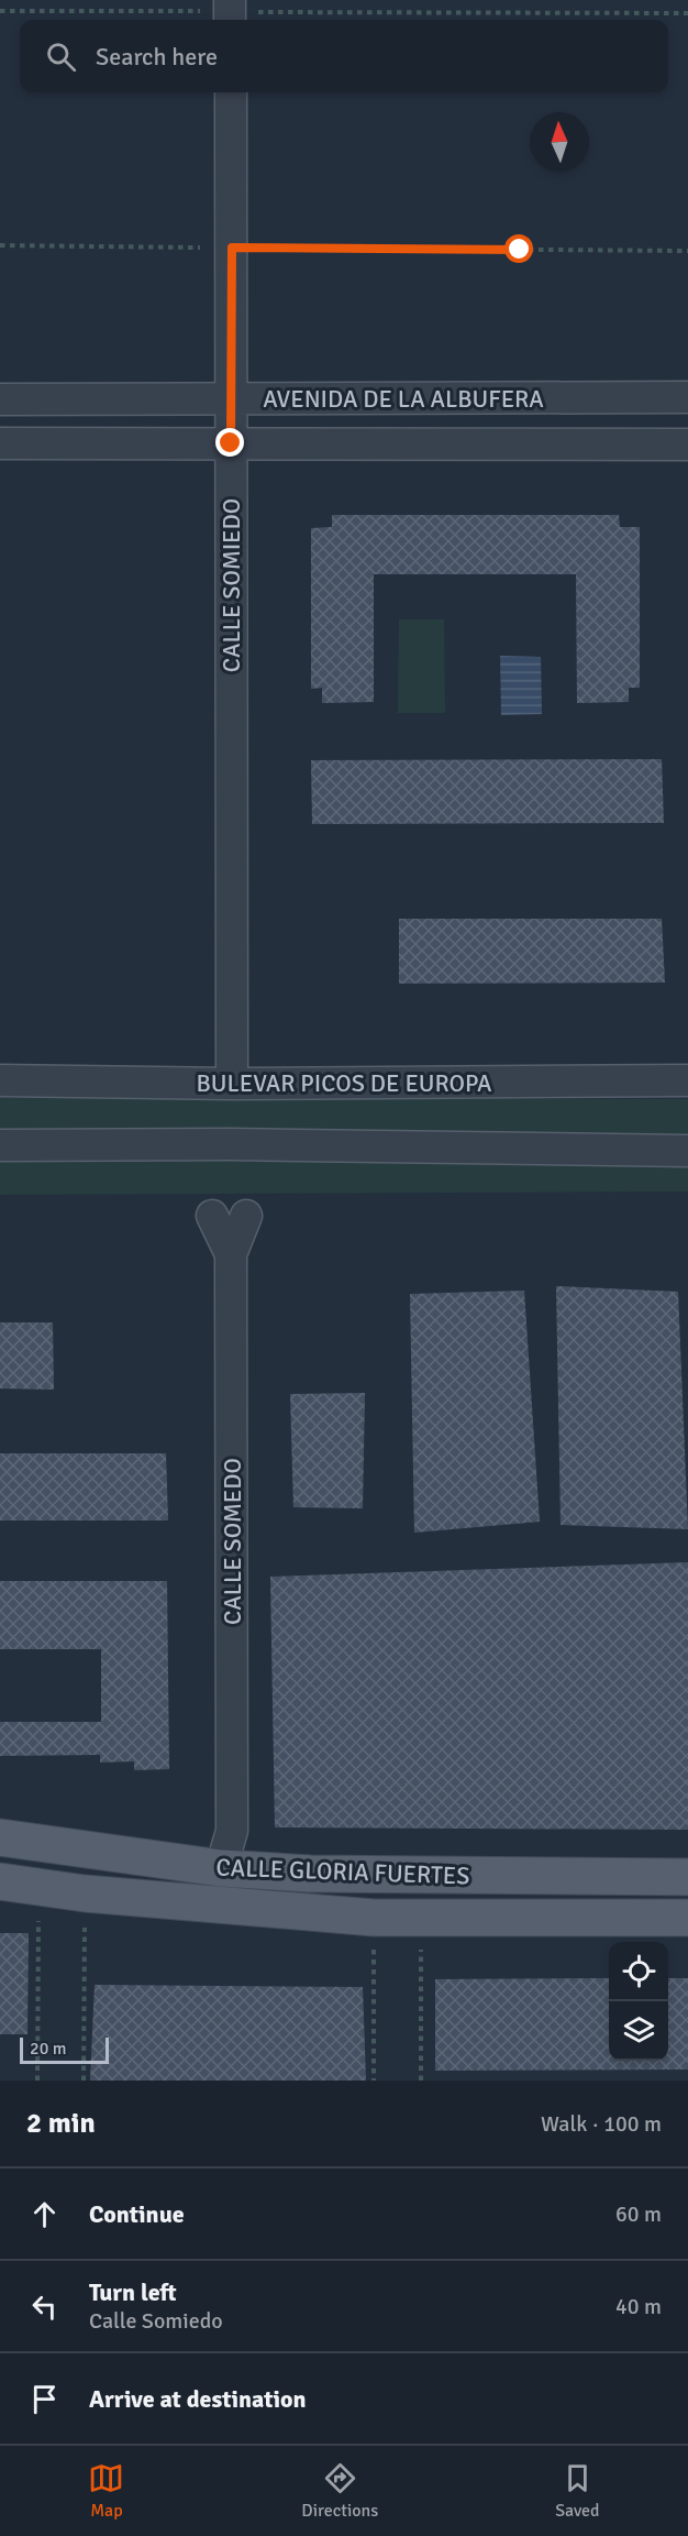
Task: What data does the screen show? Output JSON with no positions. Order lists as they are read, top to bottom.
{
  "streets": {
    "main road": ["CALLE GLORIA FUERTES"],
    "street": [
      "AVENIDA DE LA ALBUFERA",
      "CALLE SOMIEDO",
      "BULEVAR PICOS DE EUROPA",
      "CALLE SOMEDO"
    ]
  },
  "crossings": [
    ["AVENIDA DE LA ALBUFERA", "CALLE SOMIEDO"],
    ["CALLE SOMIEDO", "BULEVAR PICOS DE EUROPA"],
    ["CALLE SOMEDO", "CALLE GLORIA FUERTES"]
  ],
  "scale_bar": "20 m",
  "north": "top",
  "page": {
    "search": "Search here",
    "scale": "20 m",
    "heading": ["2 min", "Walk · 100 m"],
    "list": [
      ["Continue", "60 m"],
      ["Turn left", "Calle Somiedo", "40 m"],
      "Arrive at destination"
    ],
    "nav": ["Map", "Directions", "Saved"]
  }
}
